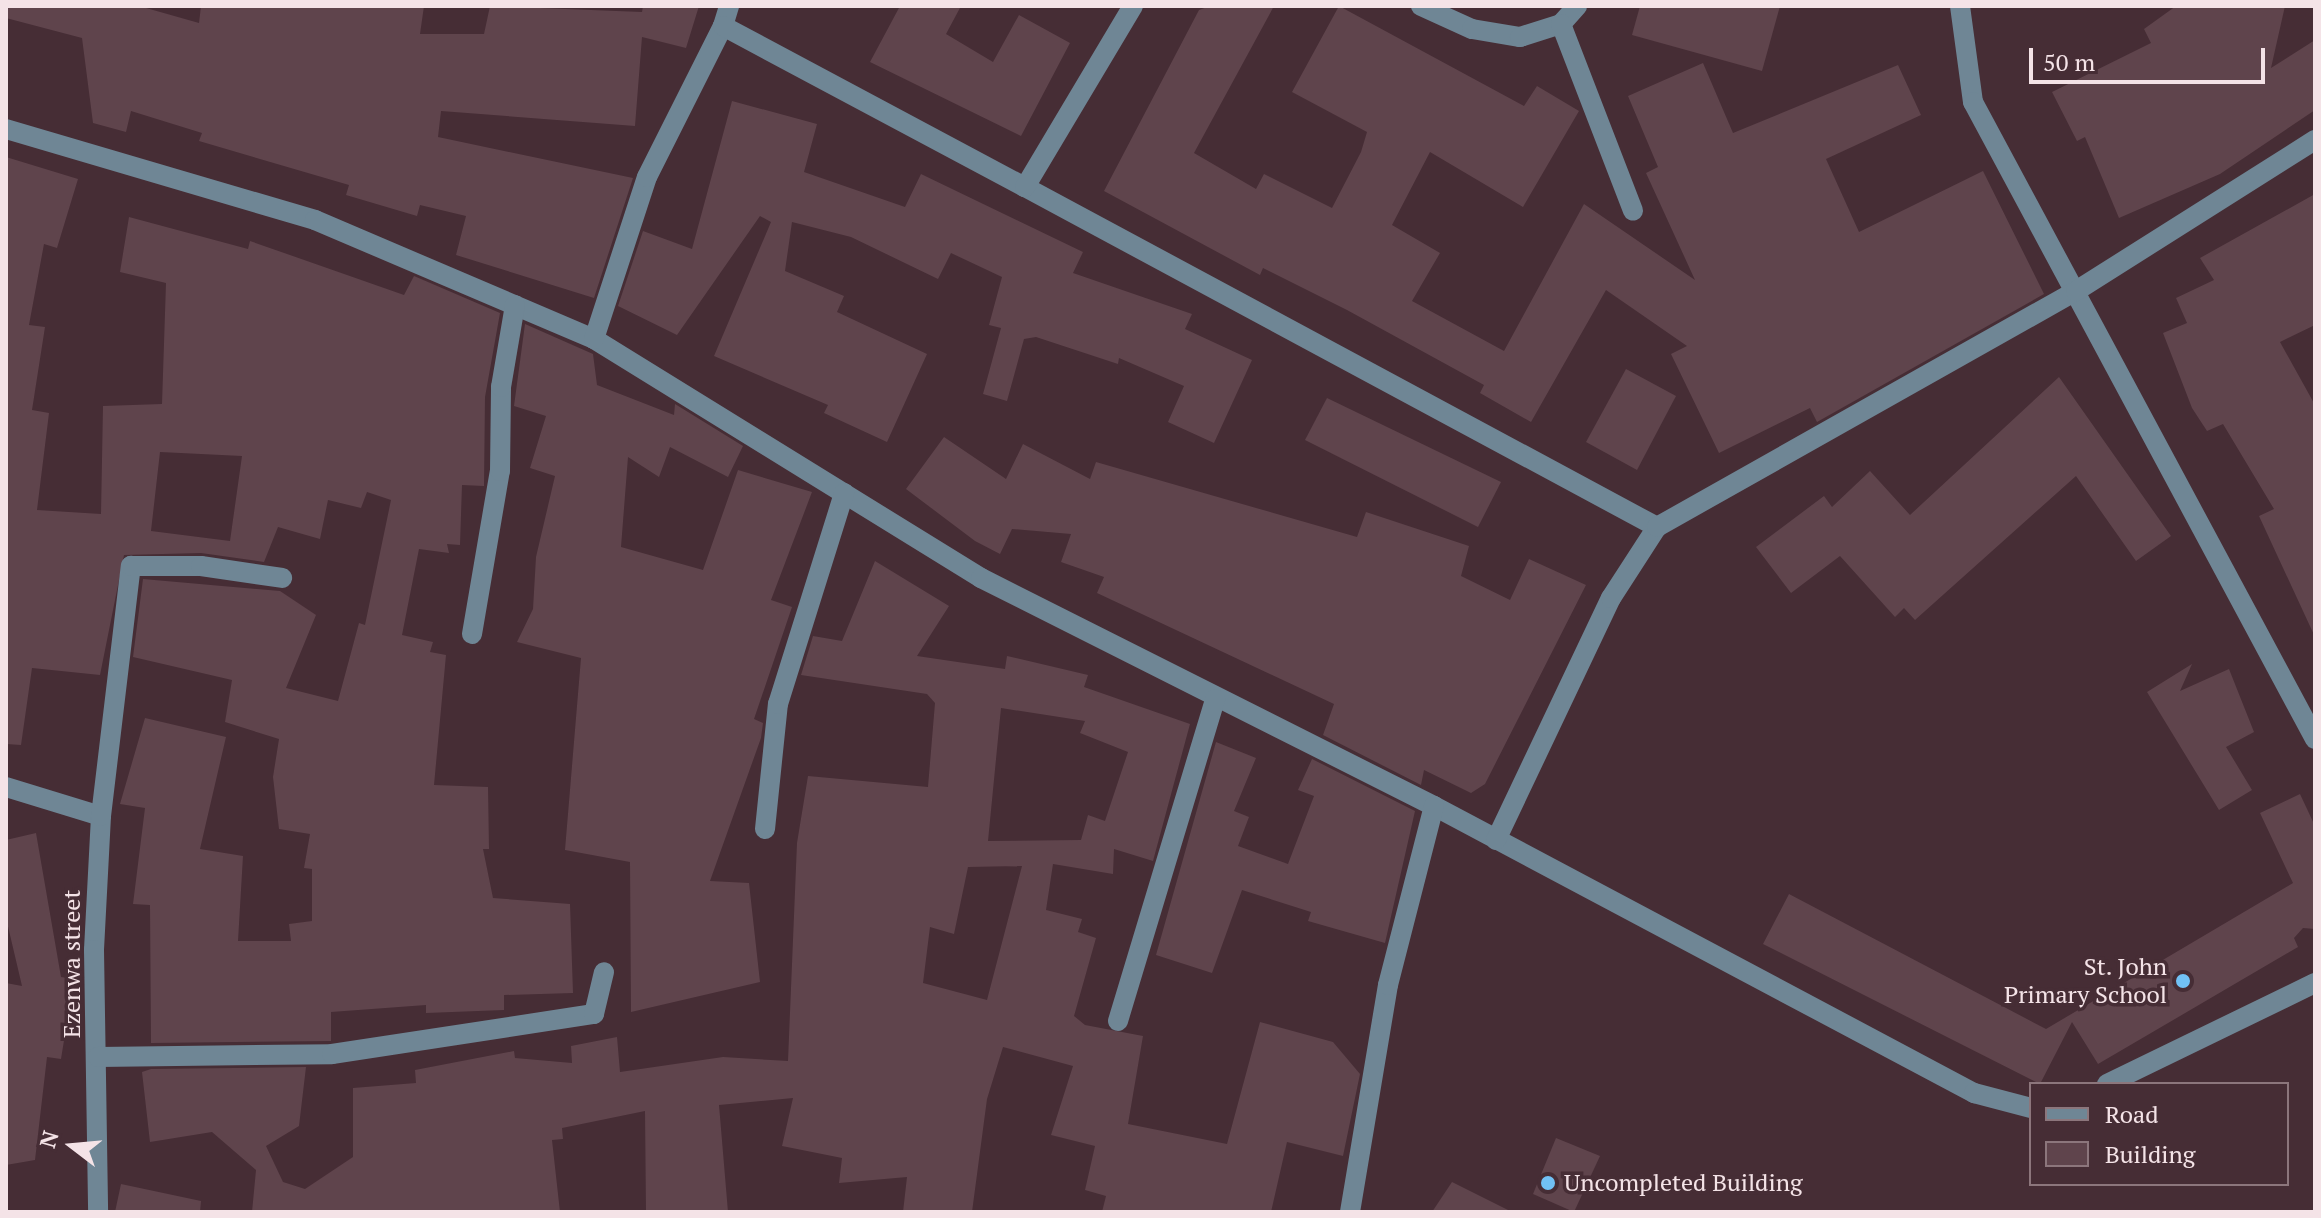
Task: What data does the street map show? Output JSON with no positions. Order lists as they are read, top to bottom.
{
  "streets": {
    "street": ["Ezenwa street"]
  },
  "places": ["St. John Primary School", "Uncompleted Building"],
  "legend": ["Road", "Building"],
  "scale_bar": "50 m",
  "north": "left"
}
